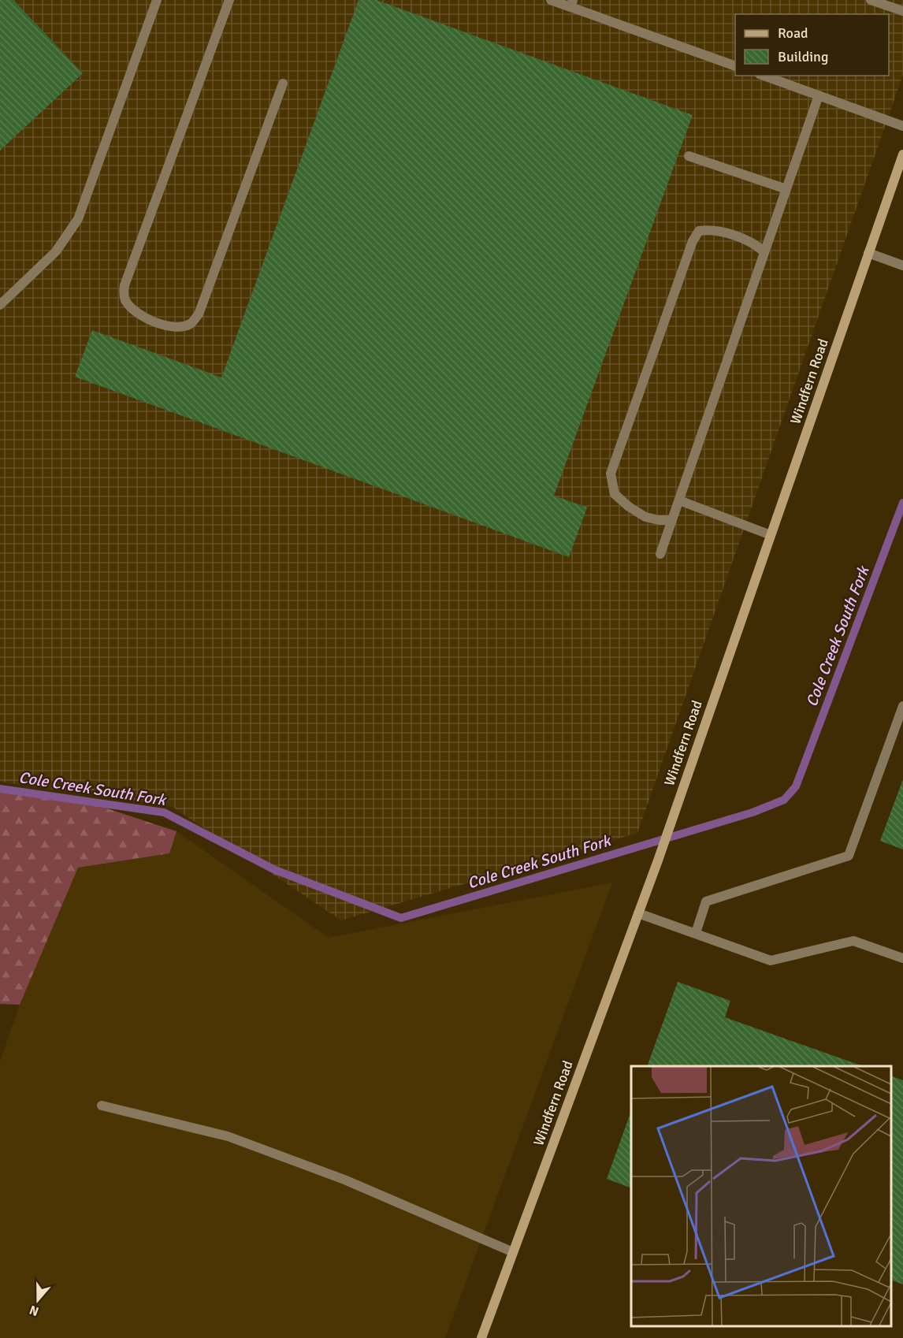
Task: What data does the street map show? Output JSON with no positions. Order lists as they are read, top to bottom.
{
  "streets": {
    "street": ["Windfern Road"]
  },
  "water": ["Cole Creek South Fork"],
  "legend": ["Road", "Building"],
  "north": "bottom"
}
